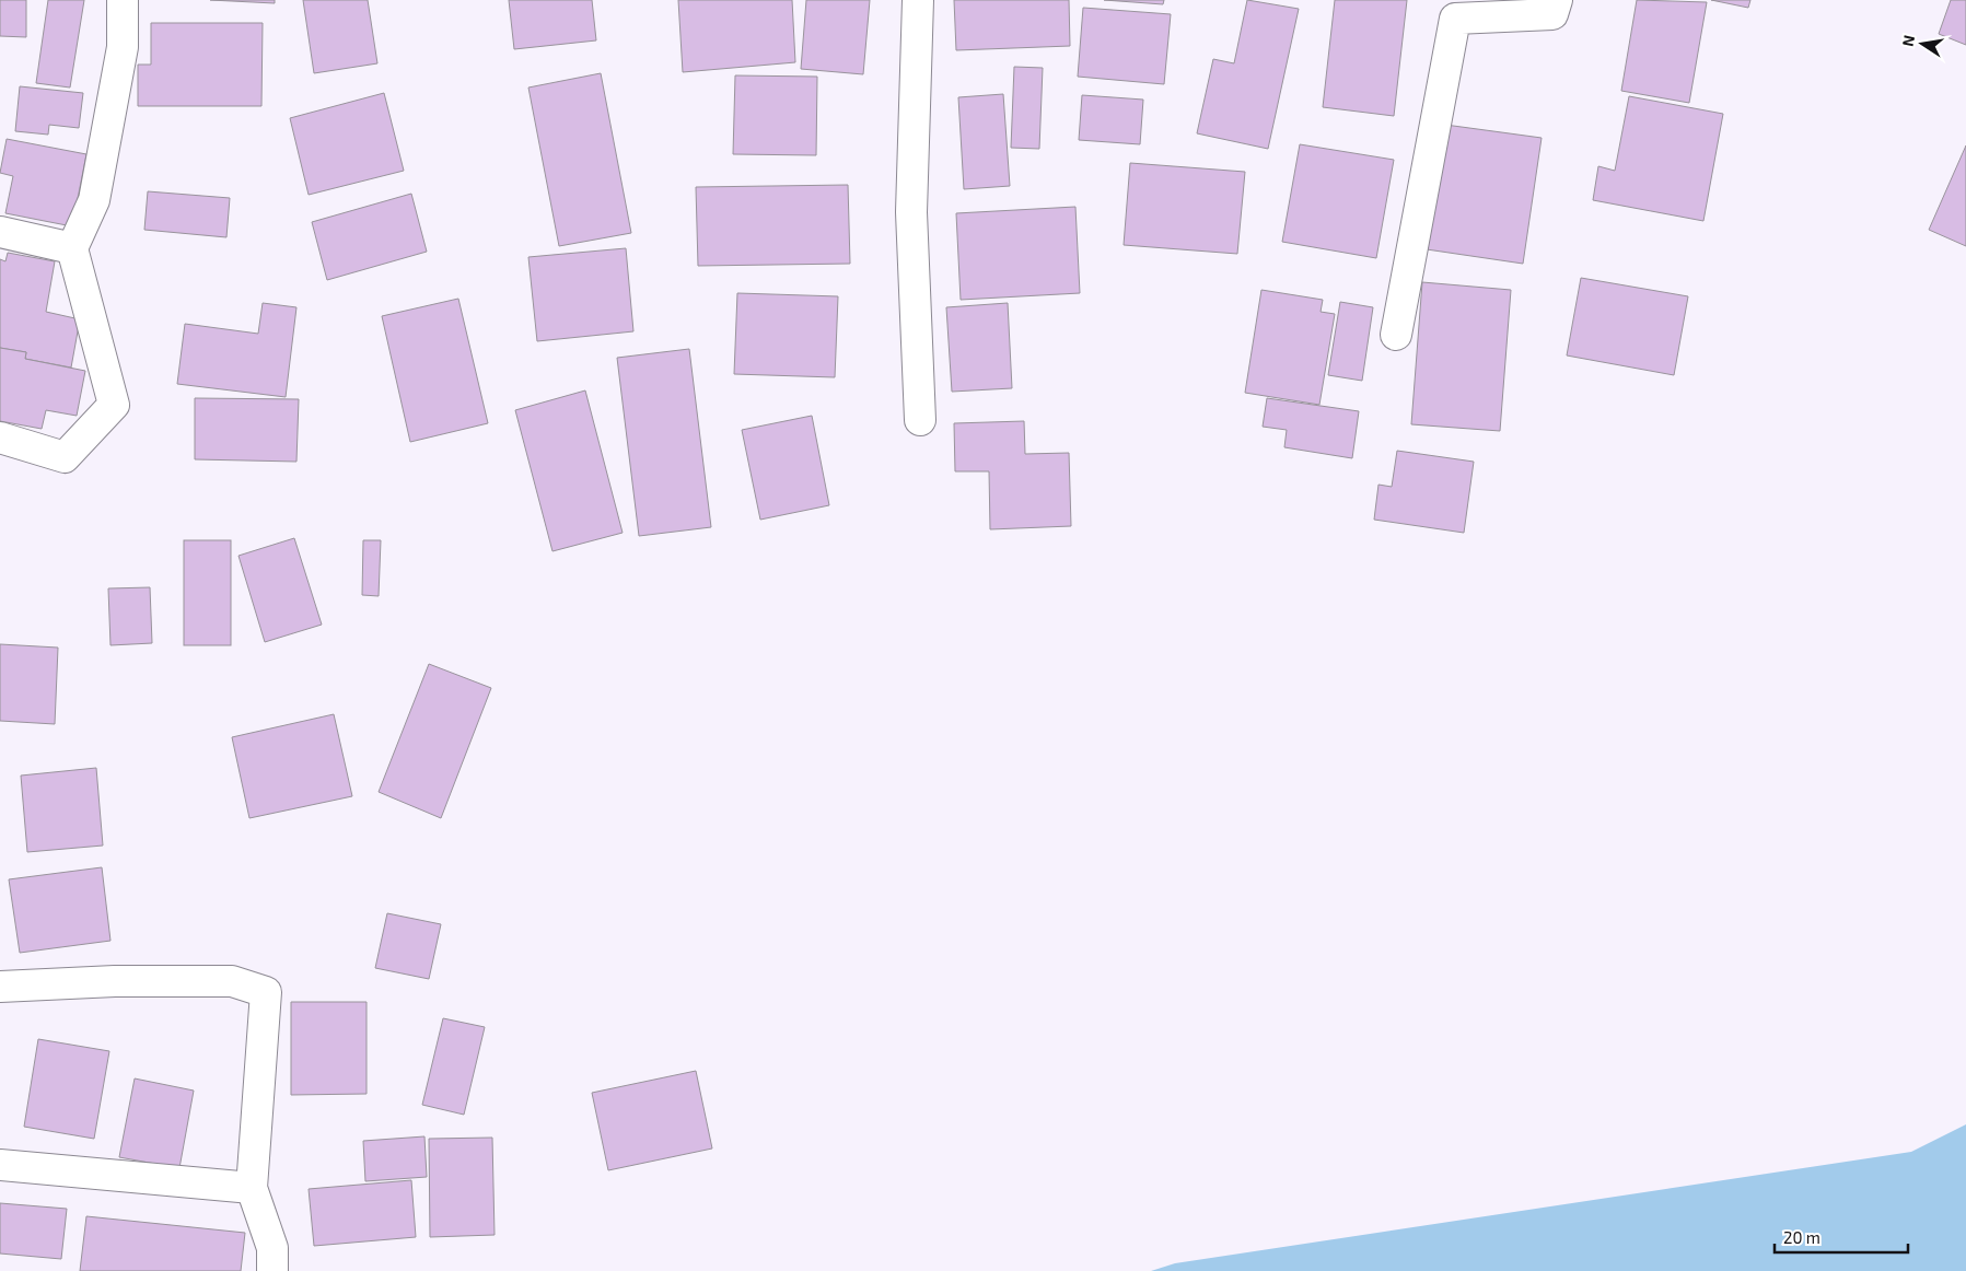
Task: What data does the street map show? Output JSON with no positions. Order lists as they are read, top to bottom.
{
  "scale_bar": "20 m",
  "north": "left"
}
